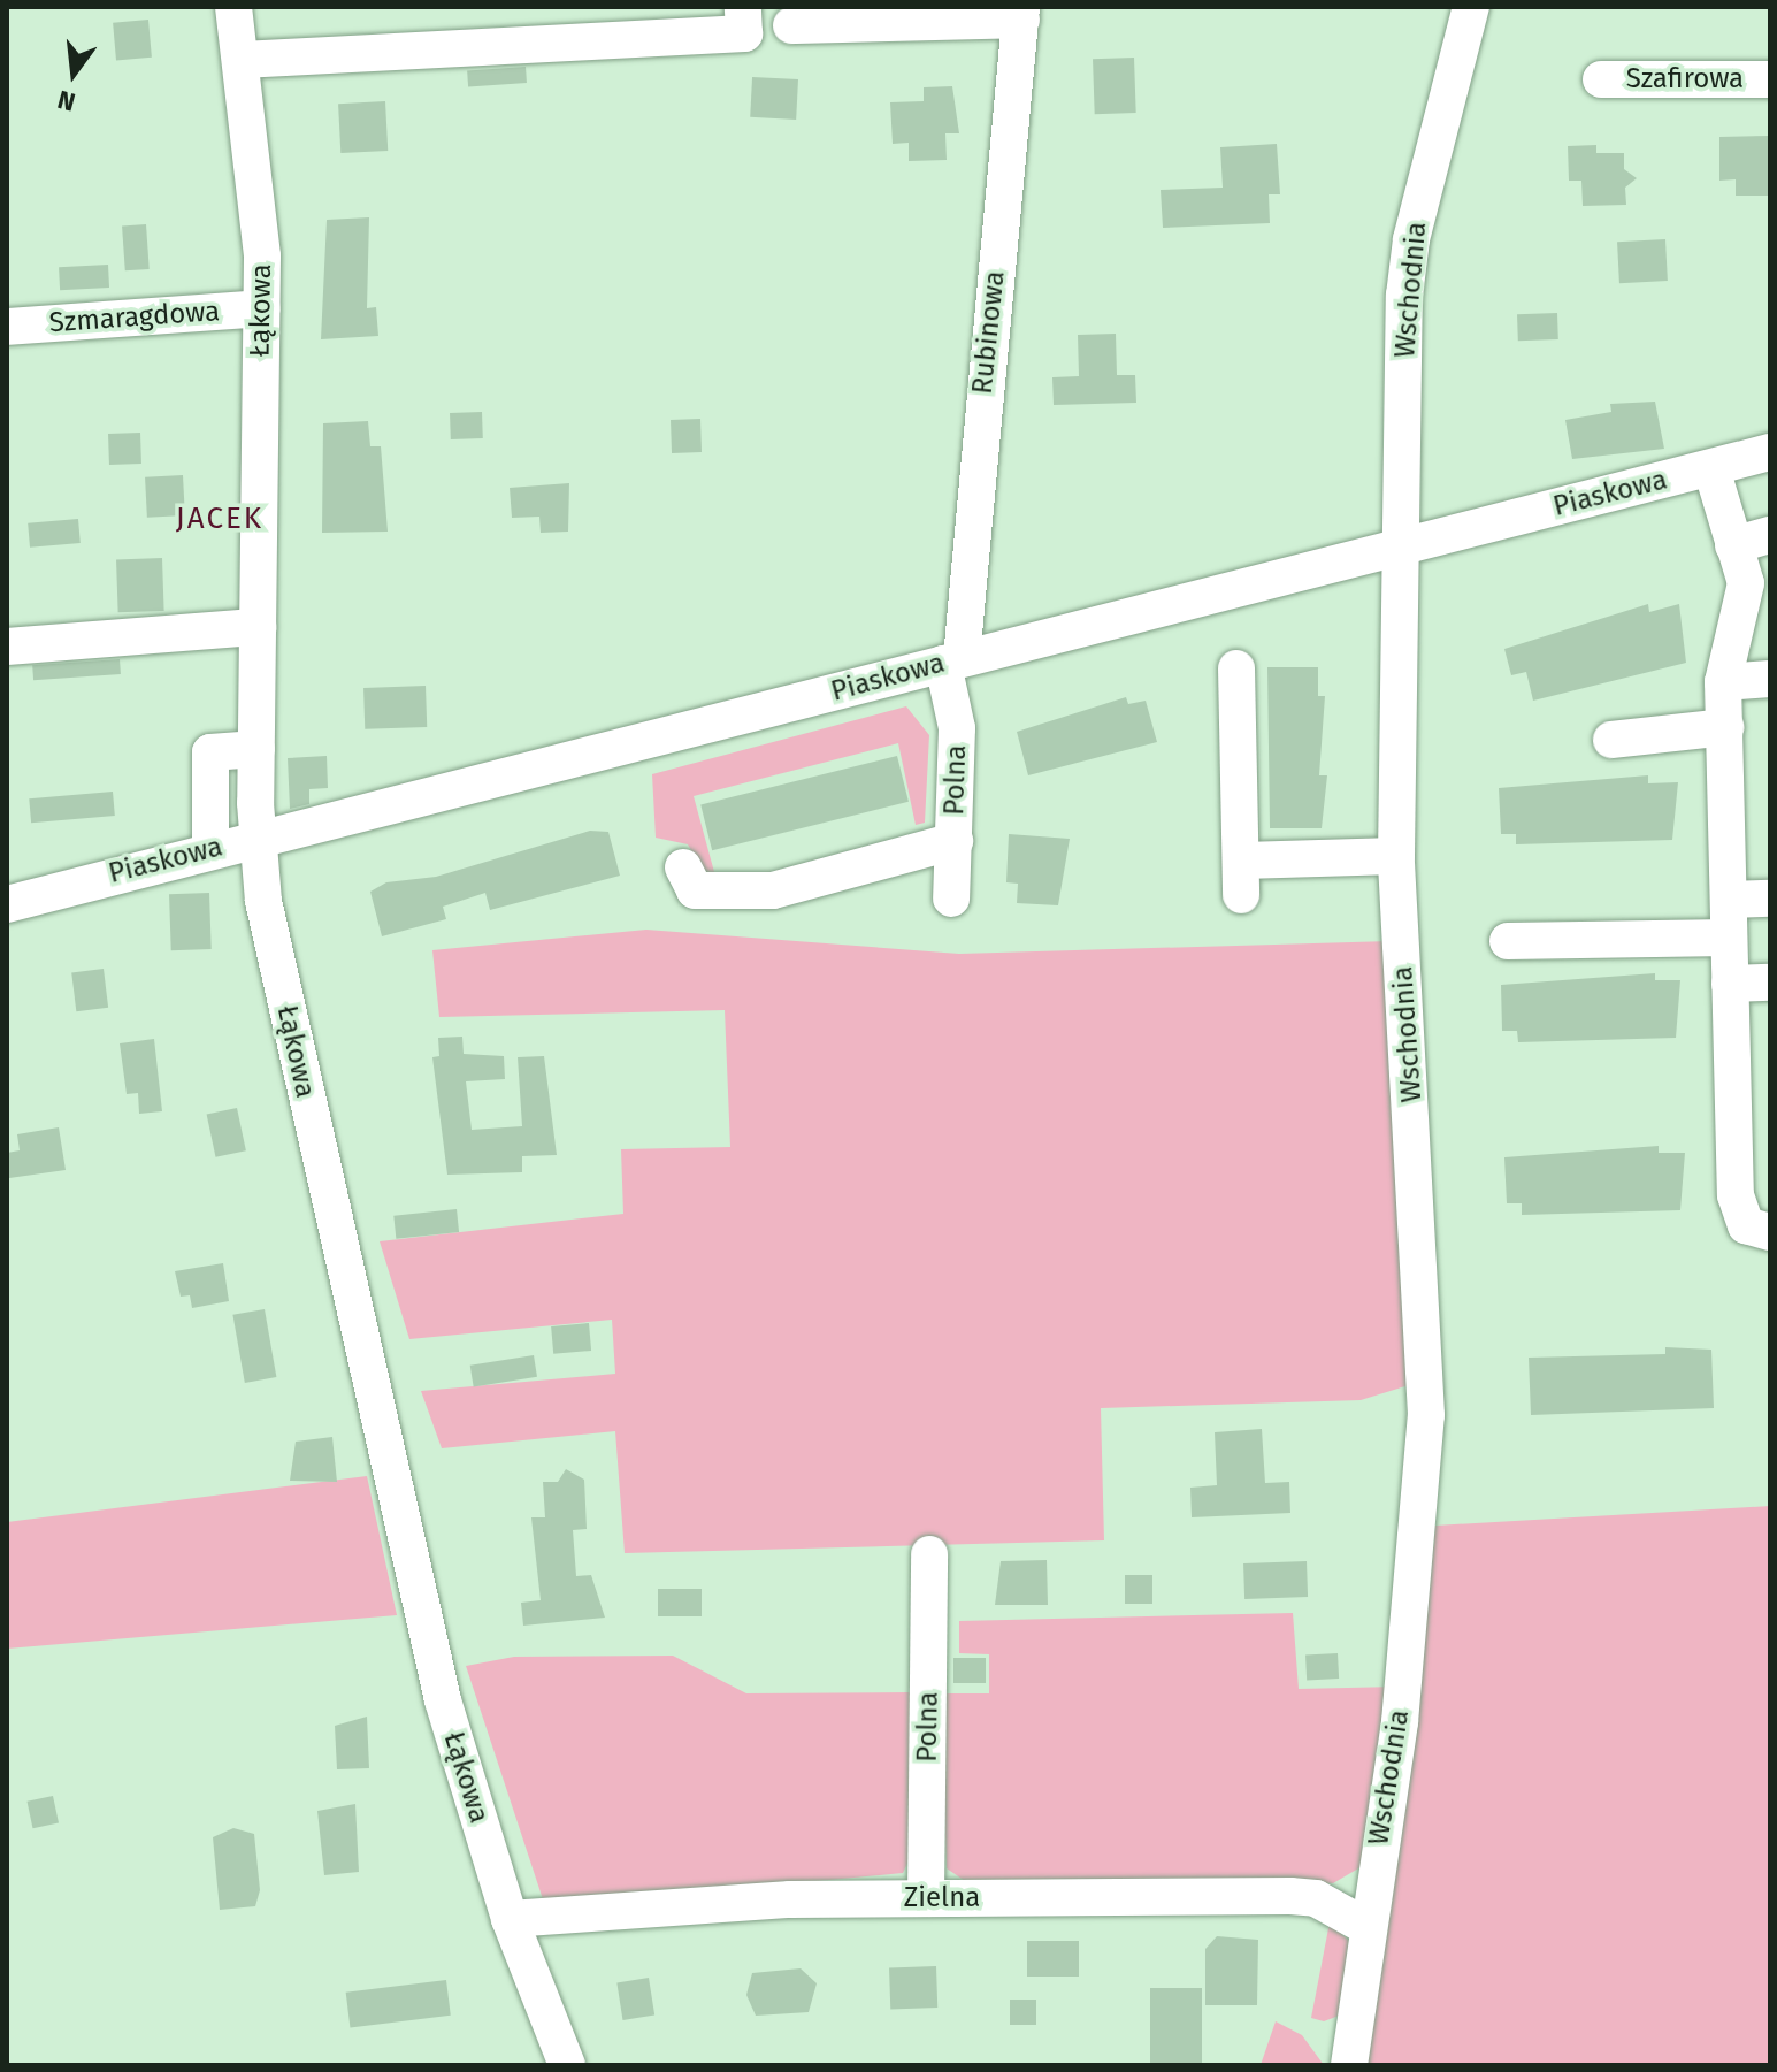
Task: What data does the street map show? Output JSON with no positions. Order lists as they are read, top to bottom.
{
  "streets": {
    "street": [
      "Szafirowa",
      "Wschodnia",
      "Łąkowa",
      "Szmaragdowa",
      "Rubinowa",
      "Piaskowa",
      "Polna",
      "Zielna"
    ]
  },
  "crossings": [
    ["Wschodnia", "Piaskowa"],
    ["Wschodnia", "Zielna"],
    ["Łąkowa", "Szmaragdowa"],
    ["Łąkowa", "Piaskowa"],
    ["Łąkowa", "Zielna"],
    ["Rubinowa", "Piaskowa"],
    ["Rubinowa", "Polna"],
    ["Piaskowa", "Polna"],
    ["Polna", "Zielna"]
  ],
  "districts": ["JACEK"],
  "north": "bottom"
}
